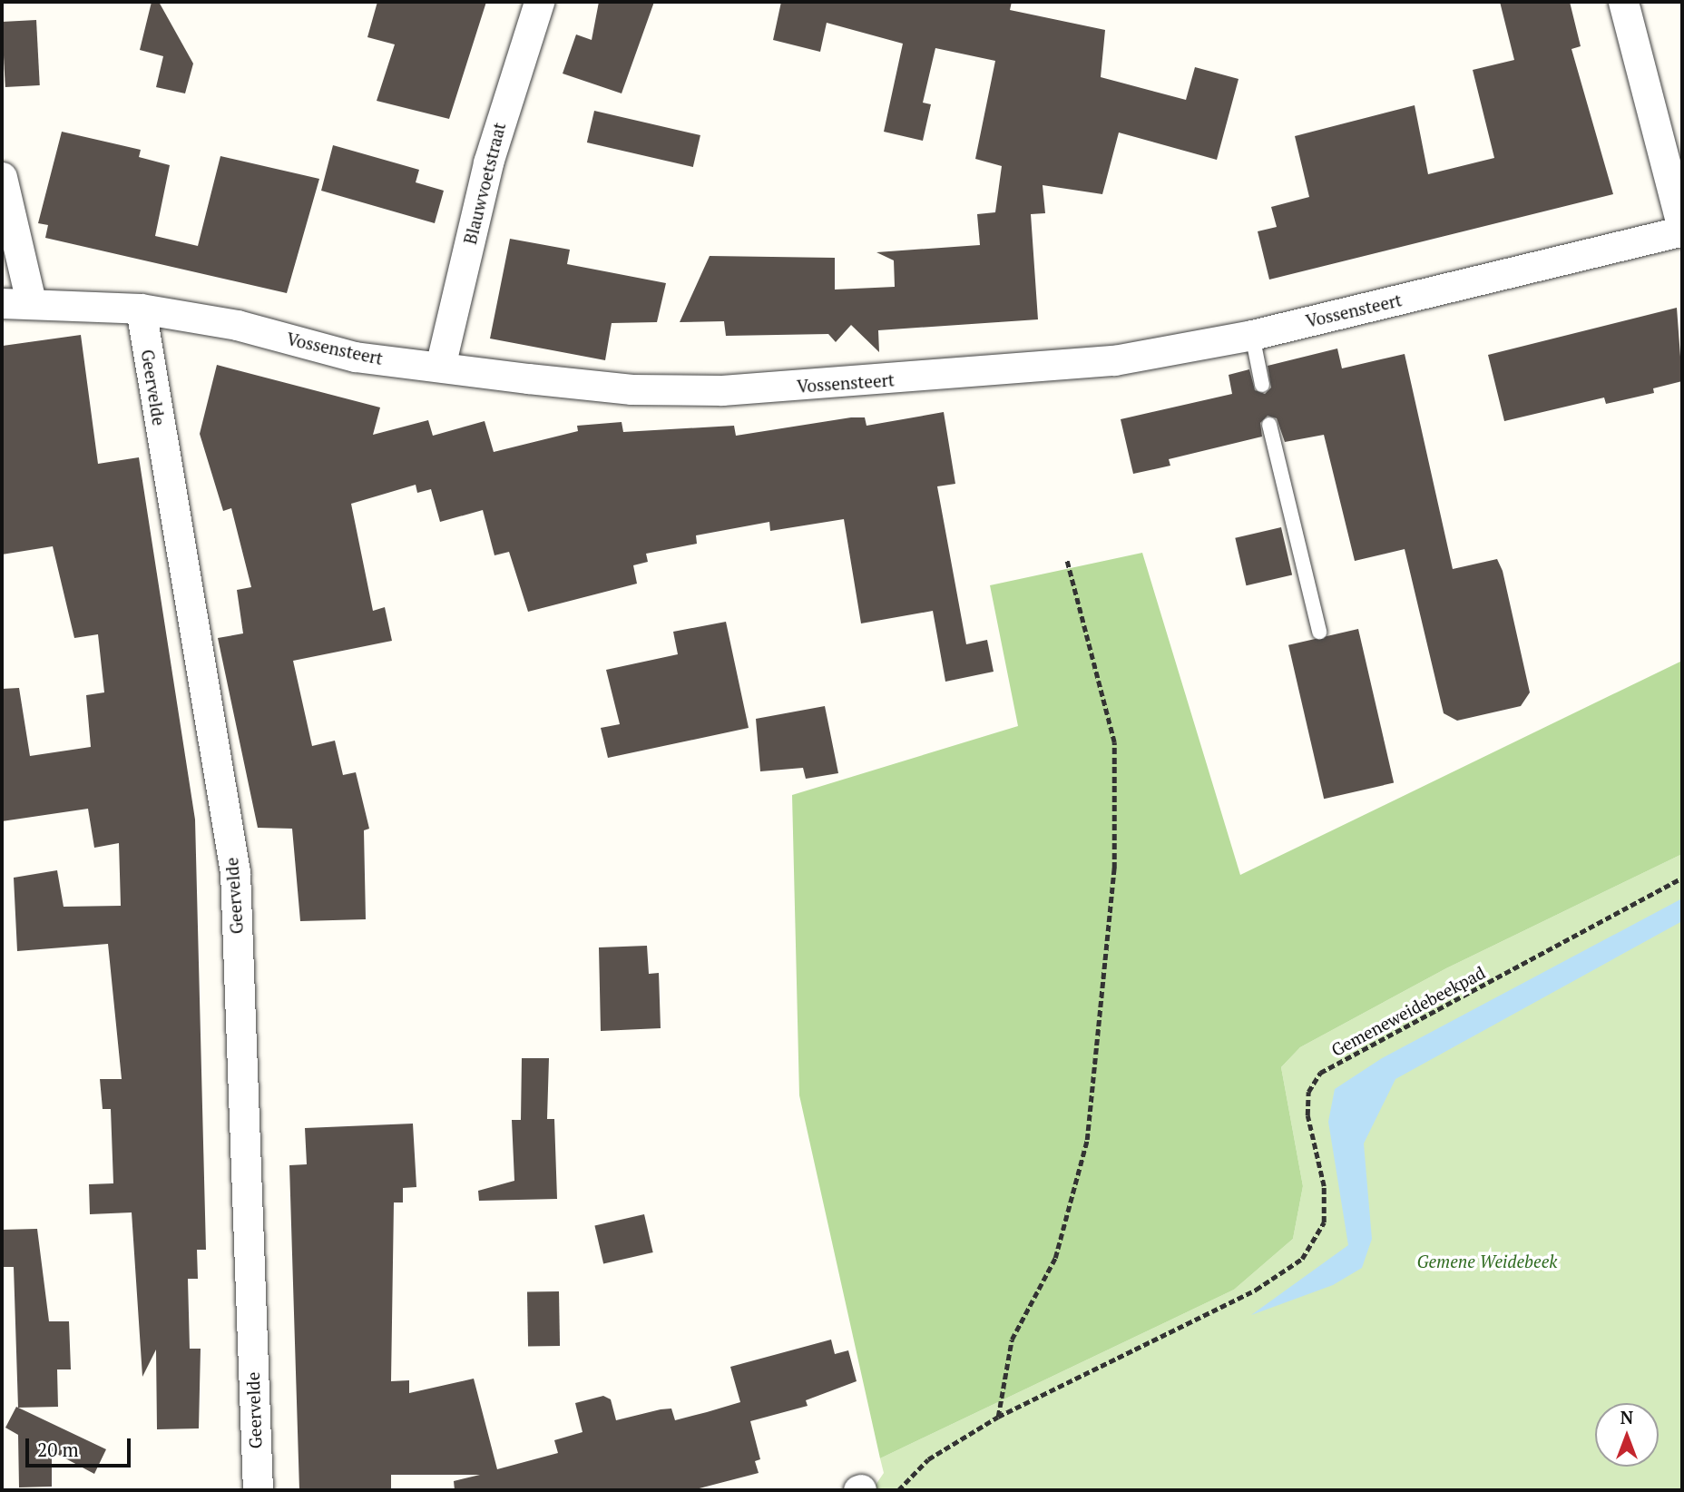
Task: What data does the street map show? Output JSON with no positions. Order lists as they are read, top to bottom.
{
  "streets": {
    "street": ["Blauwvoetstraat", "Vossensteert", "Geervelde"],
    "path": ["Gemeneweidebeekpad"]
  },
  "crossings": [
    ["Blauwvoetstraat", "Vossensteert"],
    ["Vossensteert", "Geervelde"]
  ],
  "parks": ["Gemene Weidebeek"],
  "scale_bar": "20 m",
  "north": "top"
}
